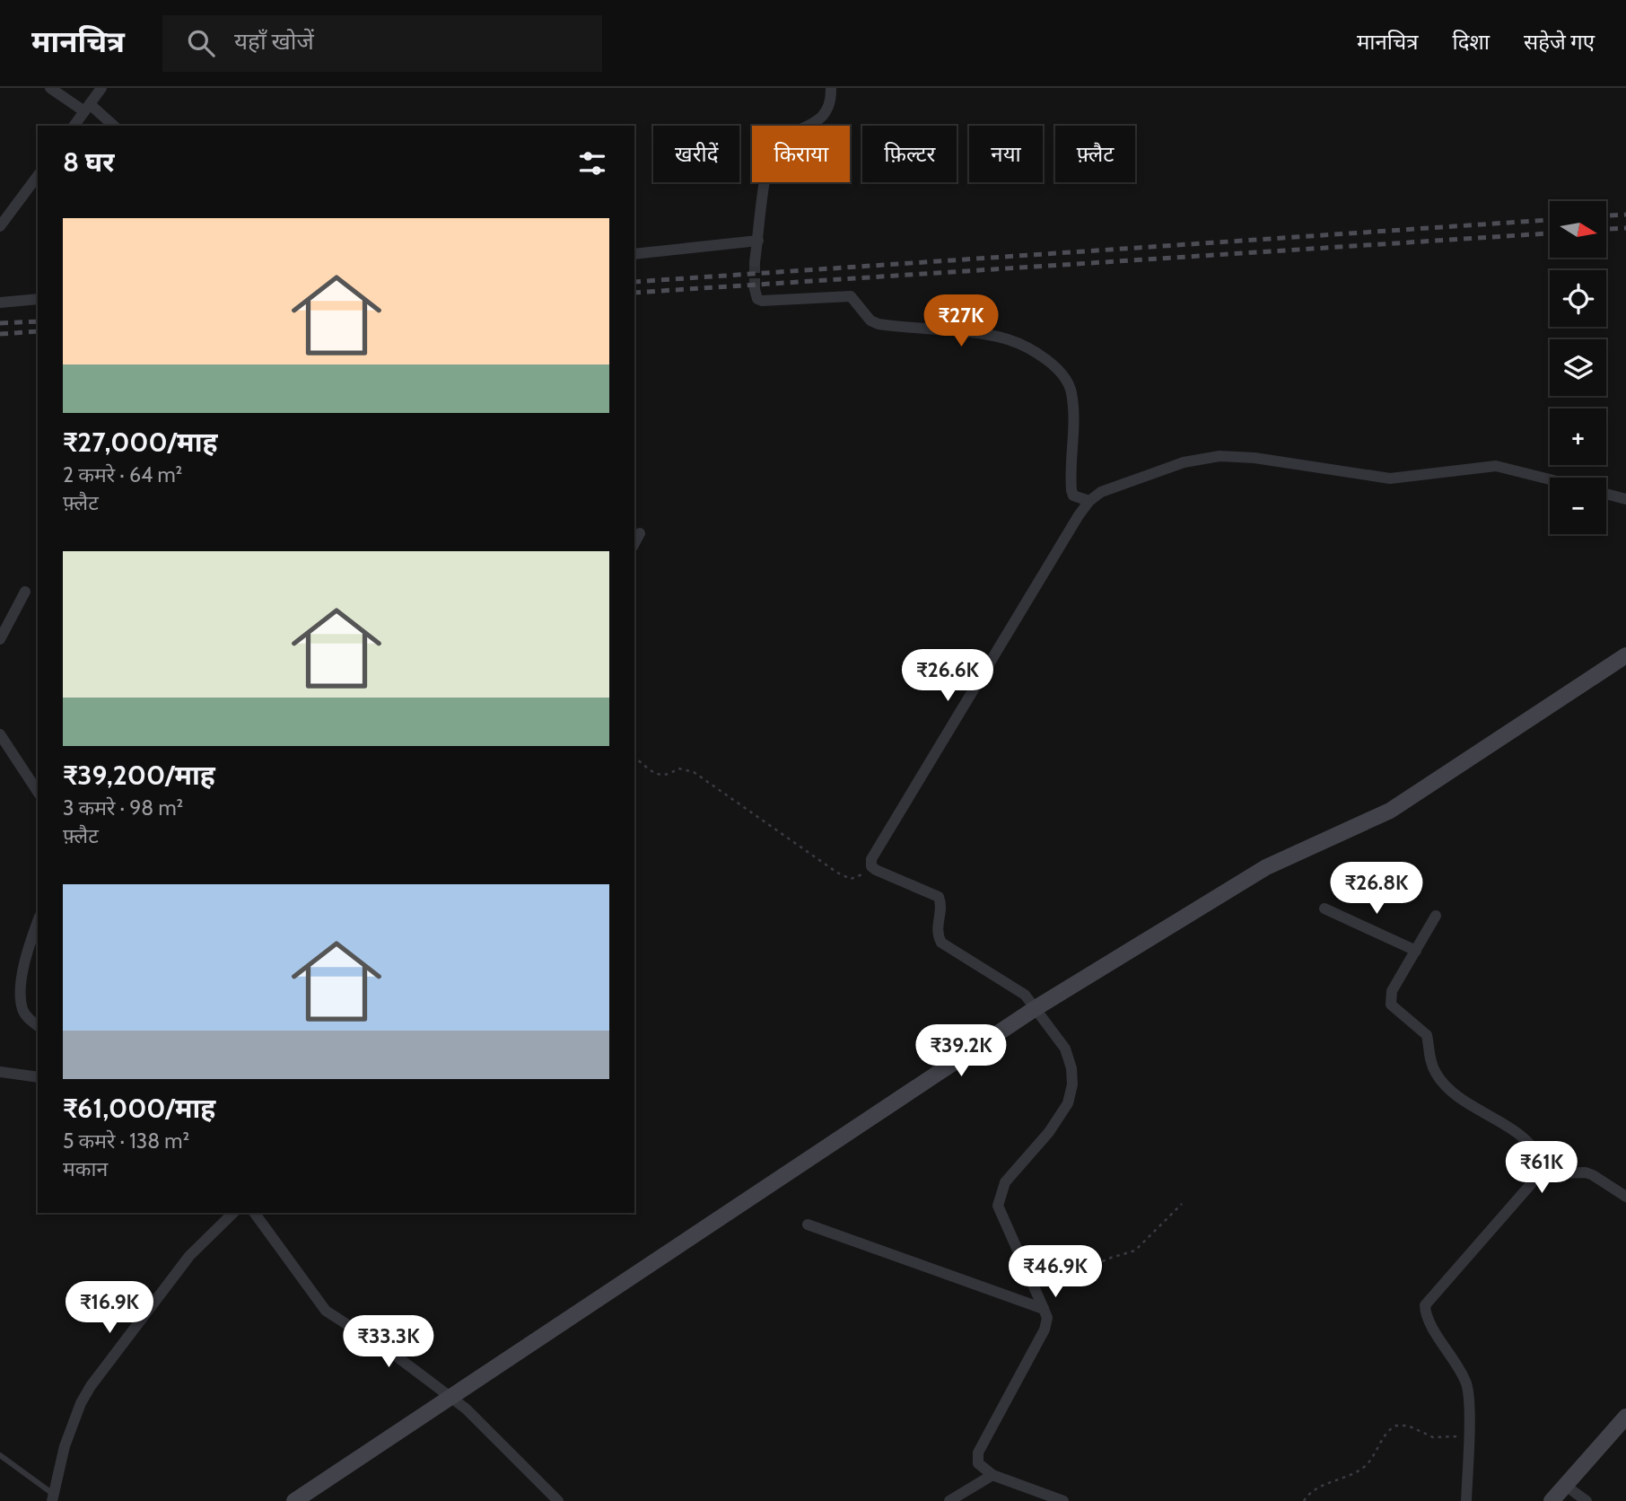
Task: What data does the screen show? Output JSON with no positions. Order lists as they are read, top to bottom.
{
  "north": "right",
  "page": {
    "header": "मानचित्र",
    "search": "यहाँ खोजें",
    "nav": ["मानचित्र", "दिशा", "सहेजे गए"],
    "chip": [
      "खरीदें",
      "किराया",
      "फ़िल्टर",
      "नया",
      "फ़्लैट"
    ],
    "heading": "8 घर",
    "map_buttons": ["+", "−"],
    "list": [
      {
        "name": "₹27,000/माह",
        "note": "2 कमरे · 64 m² · फ़्लैट"
      },
      {
        "name": "₹39,200/माह",
        "note": "3 कमरे · 98 m² · फ़्लैट"
      },
      {
        "name": "₹61,000/माह",
        "note": "5 कमरे · 138 m² · मकान"
      }
    ],
    "price": [
      "₹27K",
      "₹26.6K",
      "₹26.8K",
      "₹39.2K",
      "₹61K",
      "₹46.9K",
      "₹16.9K",
      "₹33.3K"
    ]
  }
}
